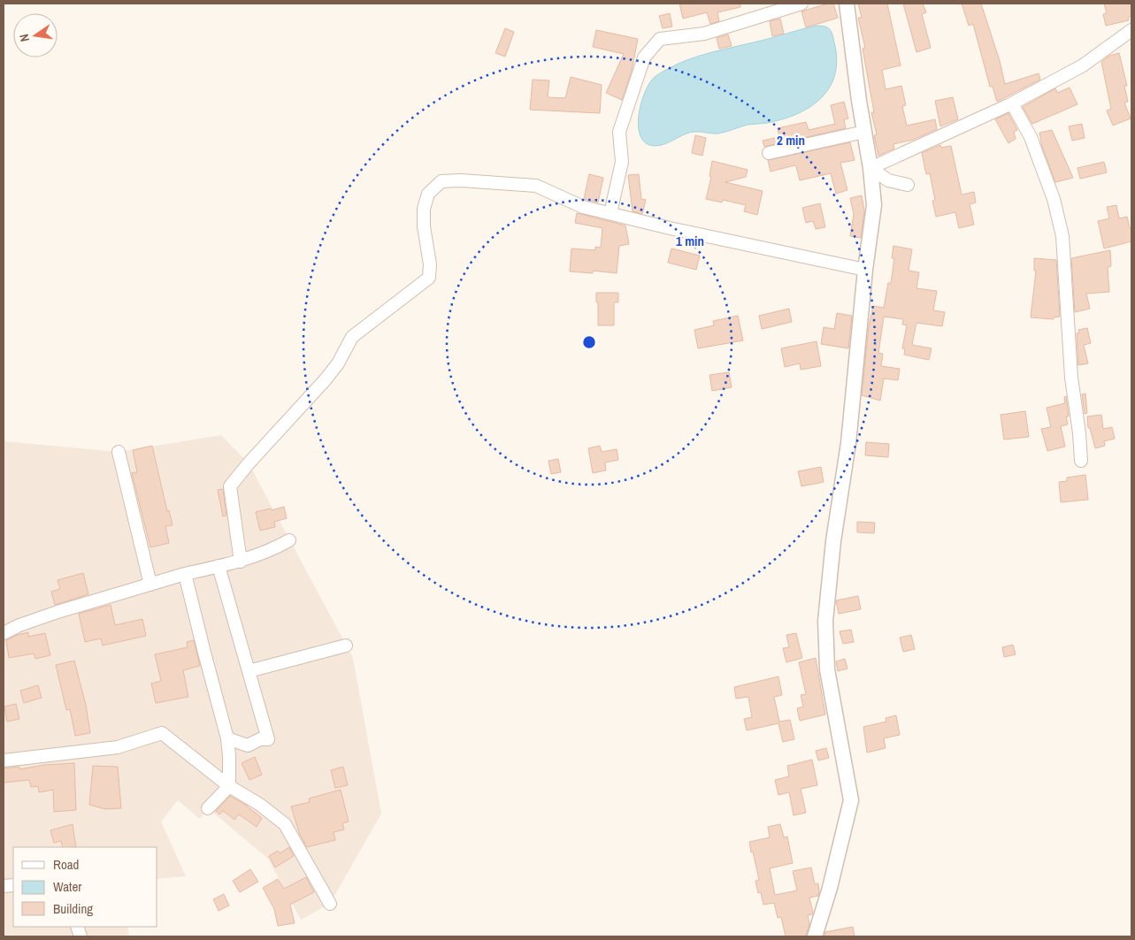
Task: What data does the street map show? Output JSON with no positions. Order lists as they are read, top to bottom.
{
  "legend": ["Road", "Water", "Building"],
  "north": "left",
  "rings": ["2 min", "1 min"]
}
